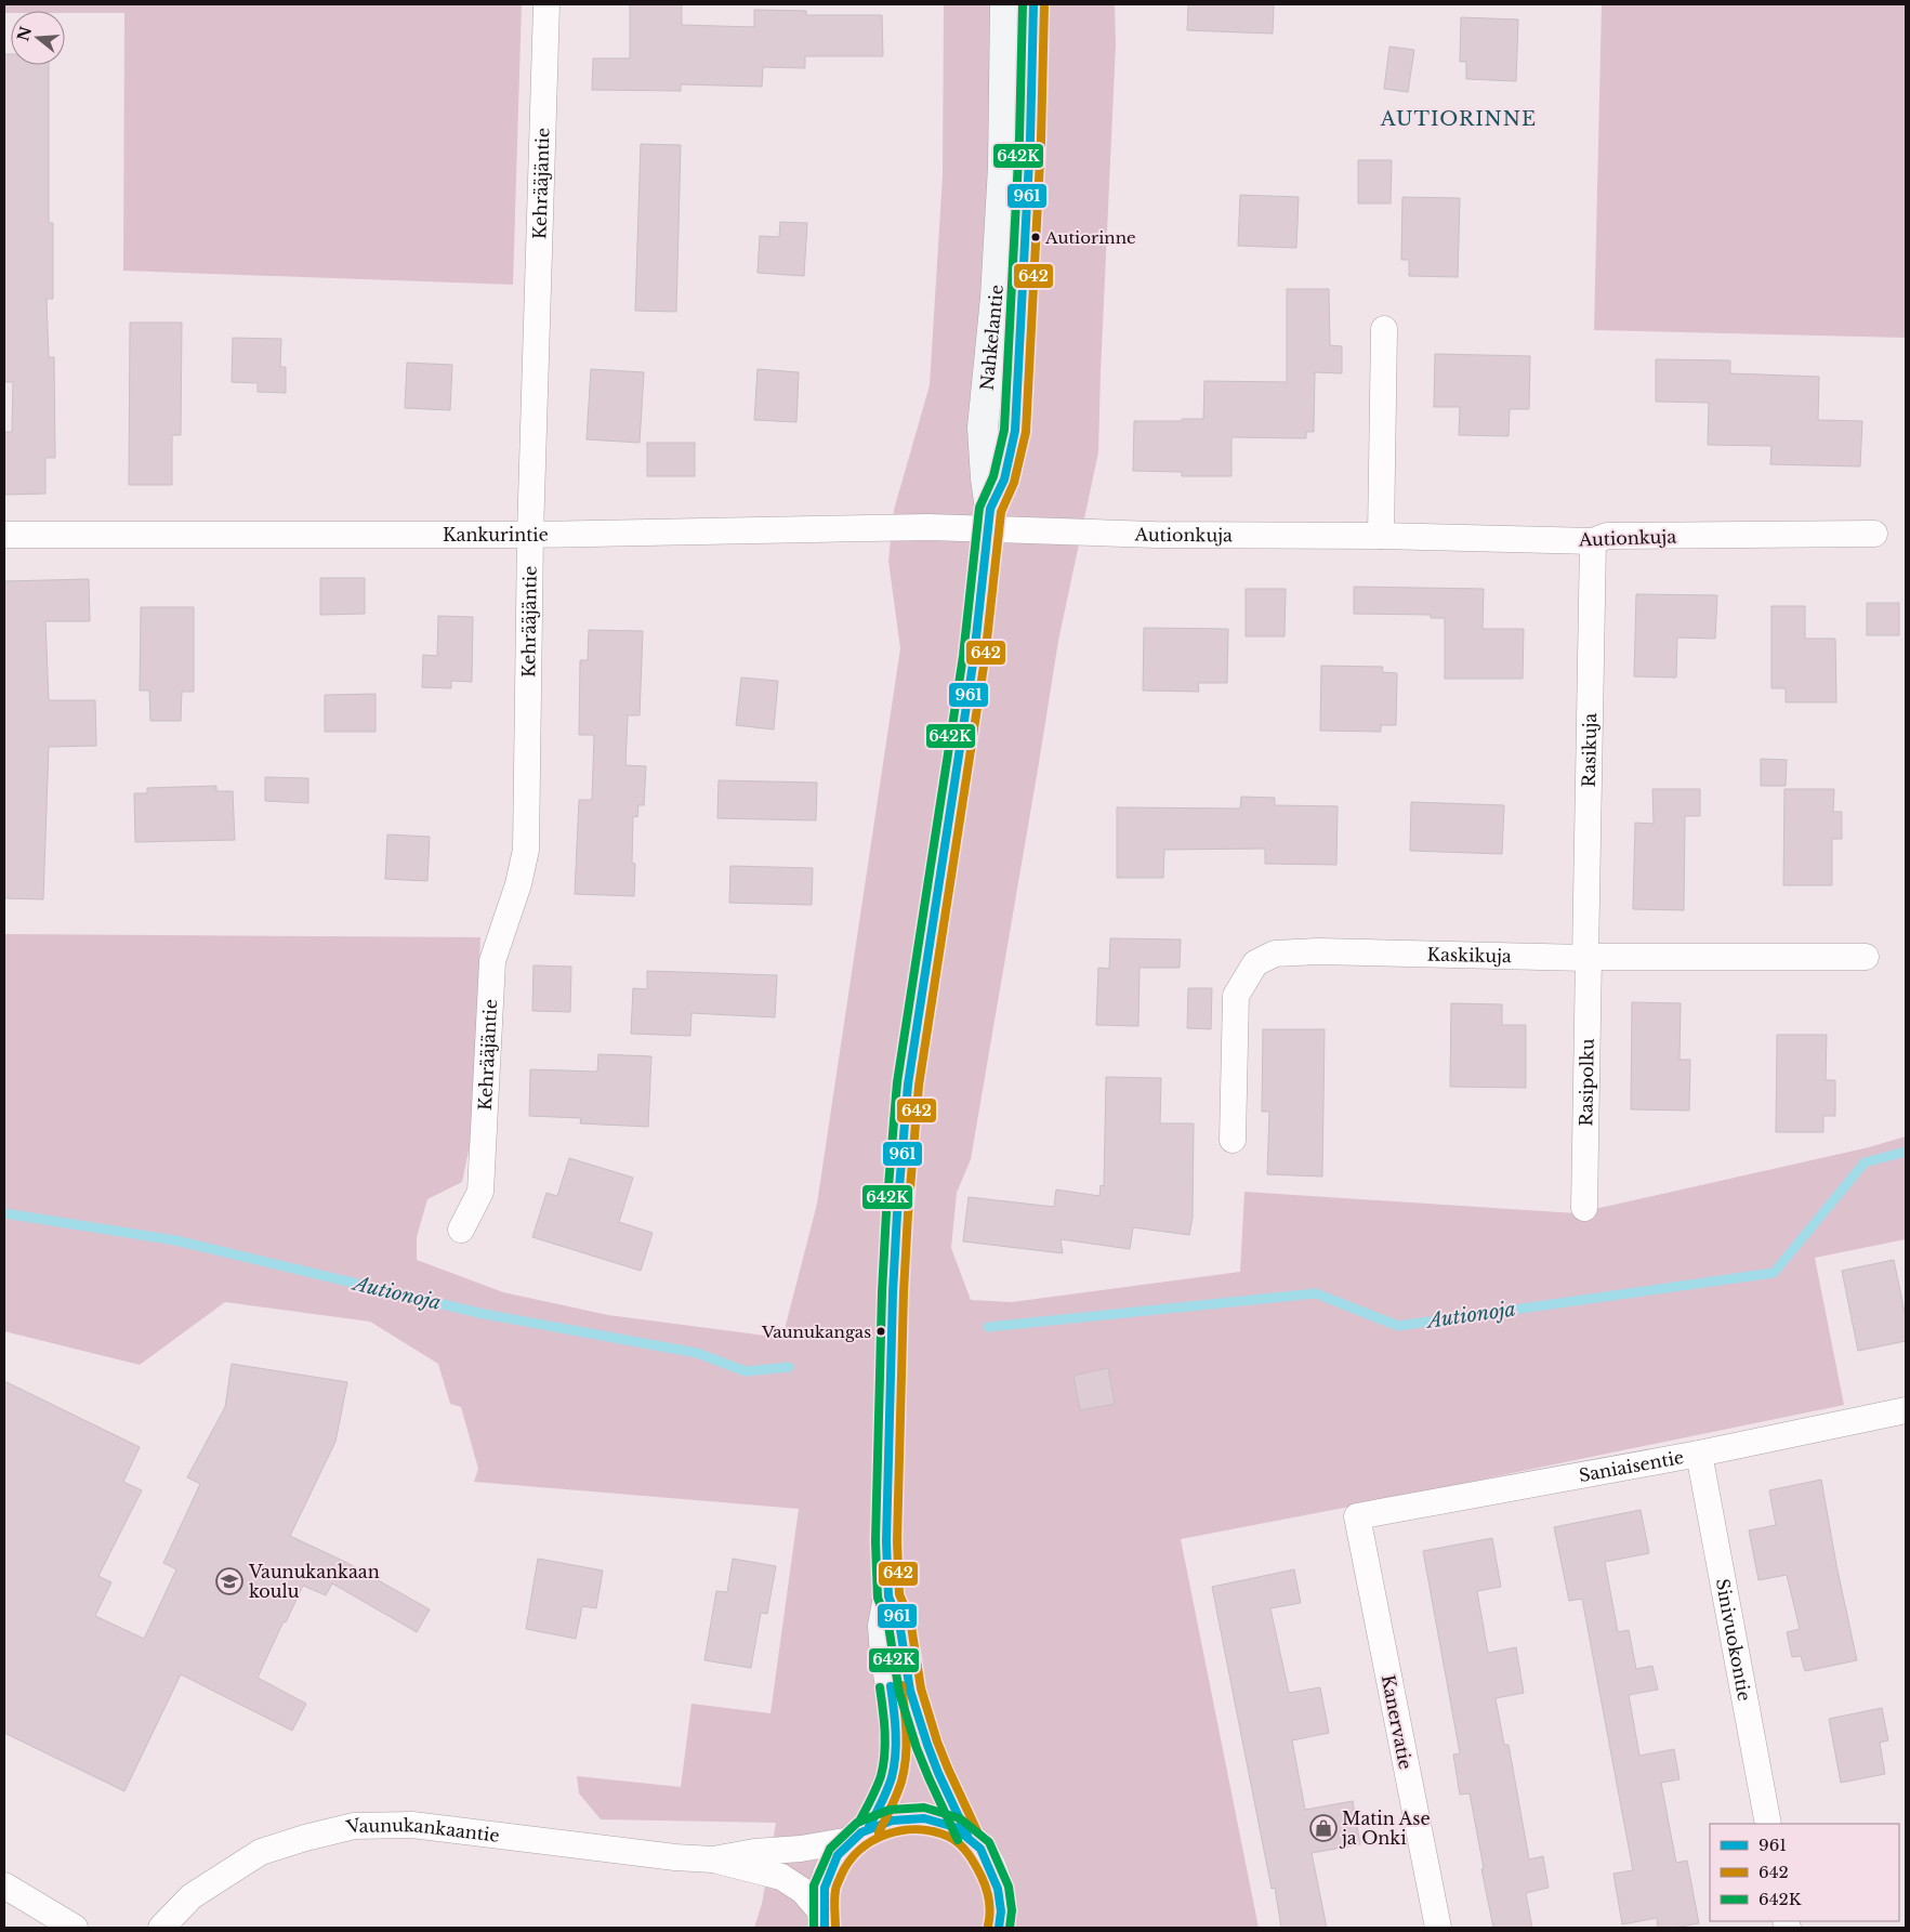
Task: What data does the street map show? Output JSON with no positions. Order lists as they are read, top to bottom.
{
  "streets": {
    "main road": ["Nahkelantie"],
    "street": [
      "Kehrääjäntie",
      "Kankurintie",
      "Autionkuja",
      "Rasikuja",
      "Kaskikuja",
      "Rasipolku",
      "Saniaisentie",
      "Sinivuokontie",
      "Kanervatie",
      "Vaunukankaantie"
    ]
  },
  "crossings": [
    ["Kehrääjäntie", "Kankurintie"],
    ["Nahkelantie", "Kankurintie"],
    ["Nahkelantie", "Autionkuja"],
    ["Nahkelantie", "Vaunukankaantie"],
    ["Kankurintie", "Autionkuja"],
    ["Autionkuja", "Rasikuja"],
    ["Rasikuja", "Kaskikuja"],
    ["Rasikuja", "Rasipolku"],
    ["Kaskikuja", "Rasipolku"],
    ["Saniaisentie", "Sinivuokontie"],
    ["Saniaisentie", "Kanervatie"]
  ],
  "districts": ["AUTIORINNE"],
  "water": ["Autionoja"],
  "places": {
    "other": ["Autiorinne", "Vaunukangas"],
    "school or university": ["Vaunukankaan koulu"],
    "shop": ["Matin Ase ja Onki"]
  },
  "lines": ["transit line 961", "transit line 642", "transit line 642K"],
  "legend": ["961", "642", "642K"],
  "north": "left"
}
